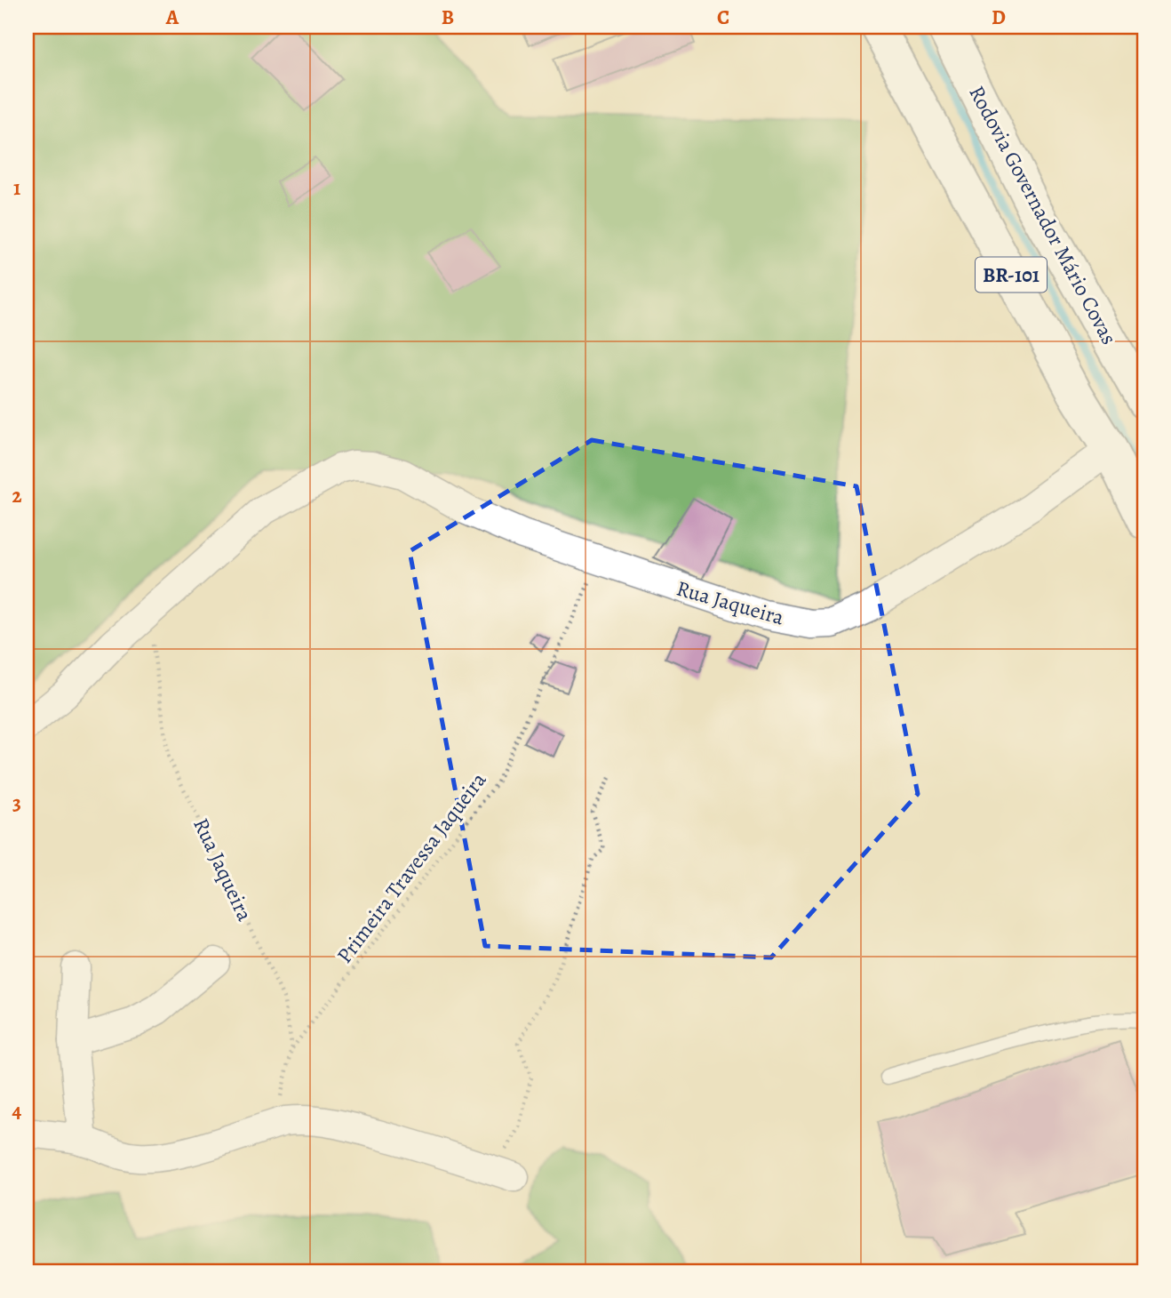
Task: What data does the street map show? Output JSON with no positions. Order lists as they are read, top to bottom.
{
  "streets": {
    "highway": ["Rodovia Governador Mário Covas", "BR-101"],
    "street": ["Rua Jaqueira"],
    "path": ["Primeira Travessa Jaqueira"]
  },
  "crossings": [
    ["BR-101", "Rua Jaqueira"],
    ["Rua Jaqueira", "Primeira Travessa Jaqueira"]
  ],
  "grid": {
    "columns": [
      "A",
      "B",
      "C",
      "D"
    ],
    "rows": [
      "1",
      "2",
      "3",
      "4"
    ]
  }
}
